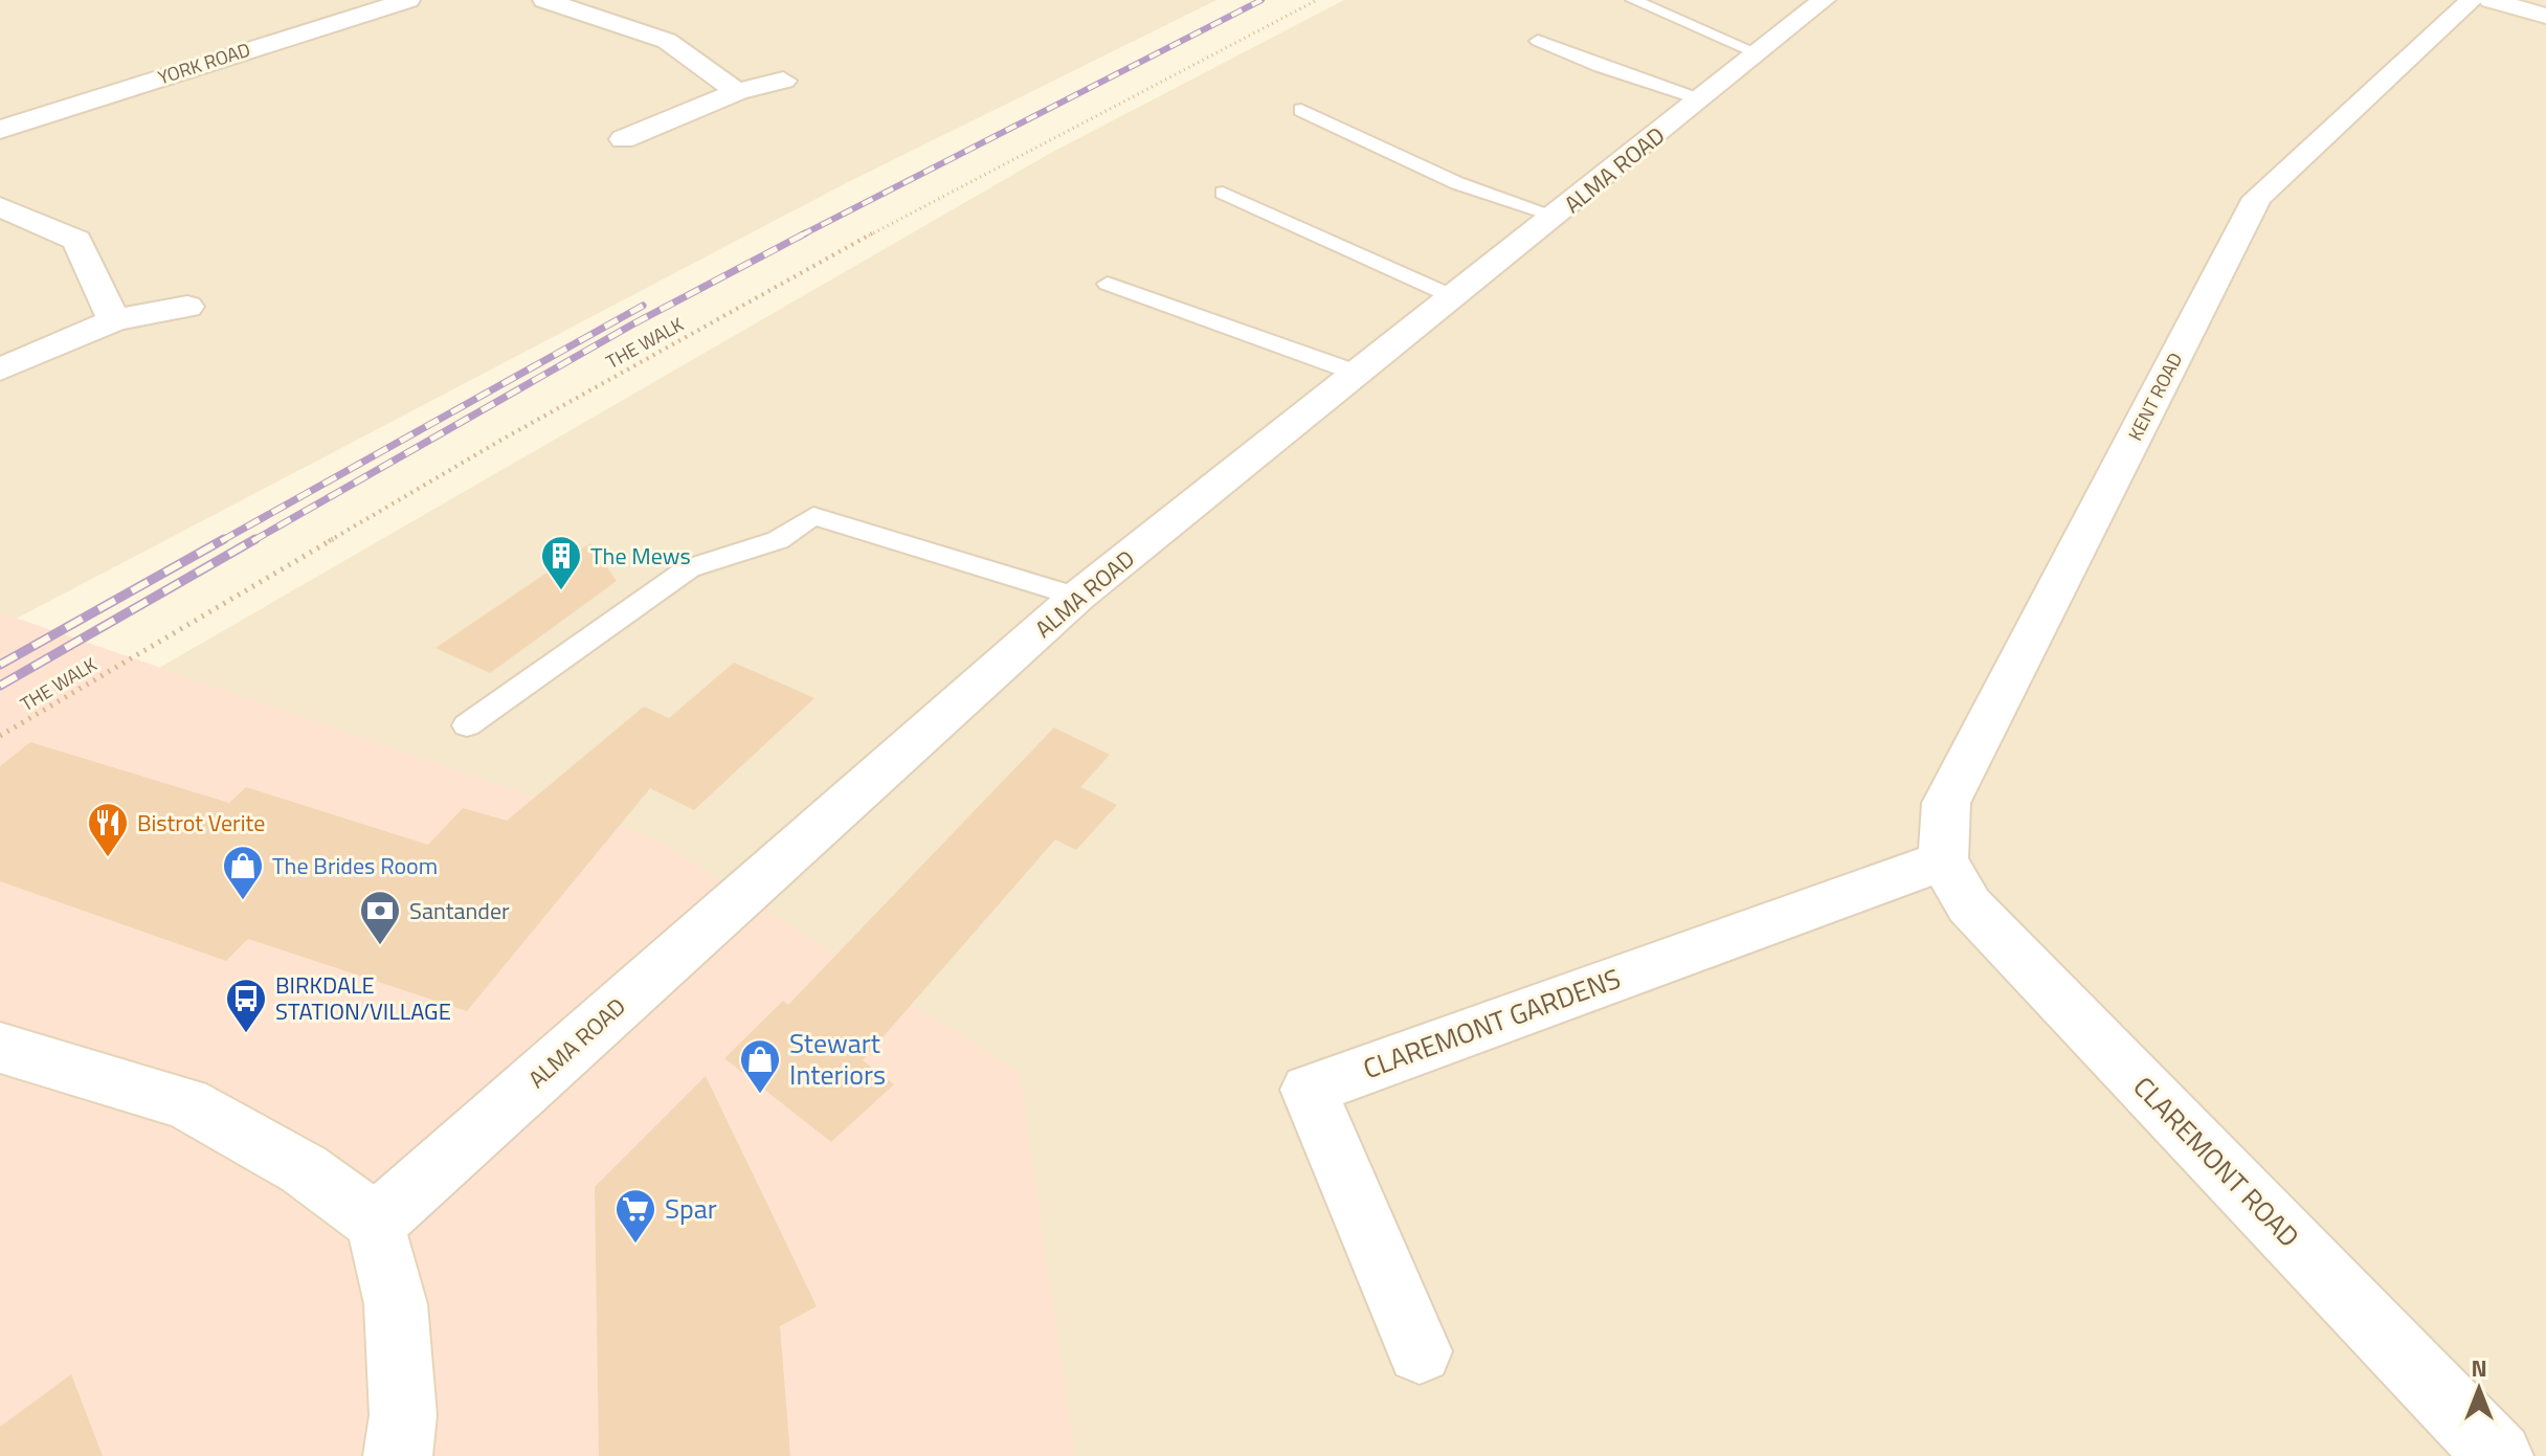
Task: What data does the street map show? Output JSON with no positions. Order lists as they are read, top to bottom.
{
  "streets": {
    "street": [
      "YORK ROAD",
      "ALMA ROAD",
      "KENT ROAD",
      "CLAREMONT GARDENS",
      "CLAREMONT ROAD"
    ],
    "path": ["THE WALK"]
  },
  "crossings": [
    ["KENT ROAD", "CLAREMONT GARDENS"],
    ["KENT ROAD", "CLAREMONT ROAD"],
    ["CLAREMONT GARDENS", "CLAREMONT ROAD"]
  ],
  "places": {
    "building": ["The Mews"],
    "restaurant": ["Bistrot Verite"],
    "shop": ["The Brides Room", "Stewart Interiors"],
    "bank": ["Santander"],
    "bus stop": ["BIRKDALE STATION/VILLAGE"],
    "supermarket": ["Spar"]
  },
  "north": "top"
}
